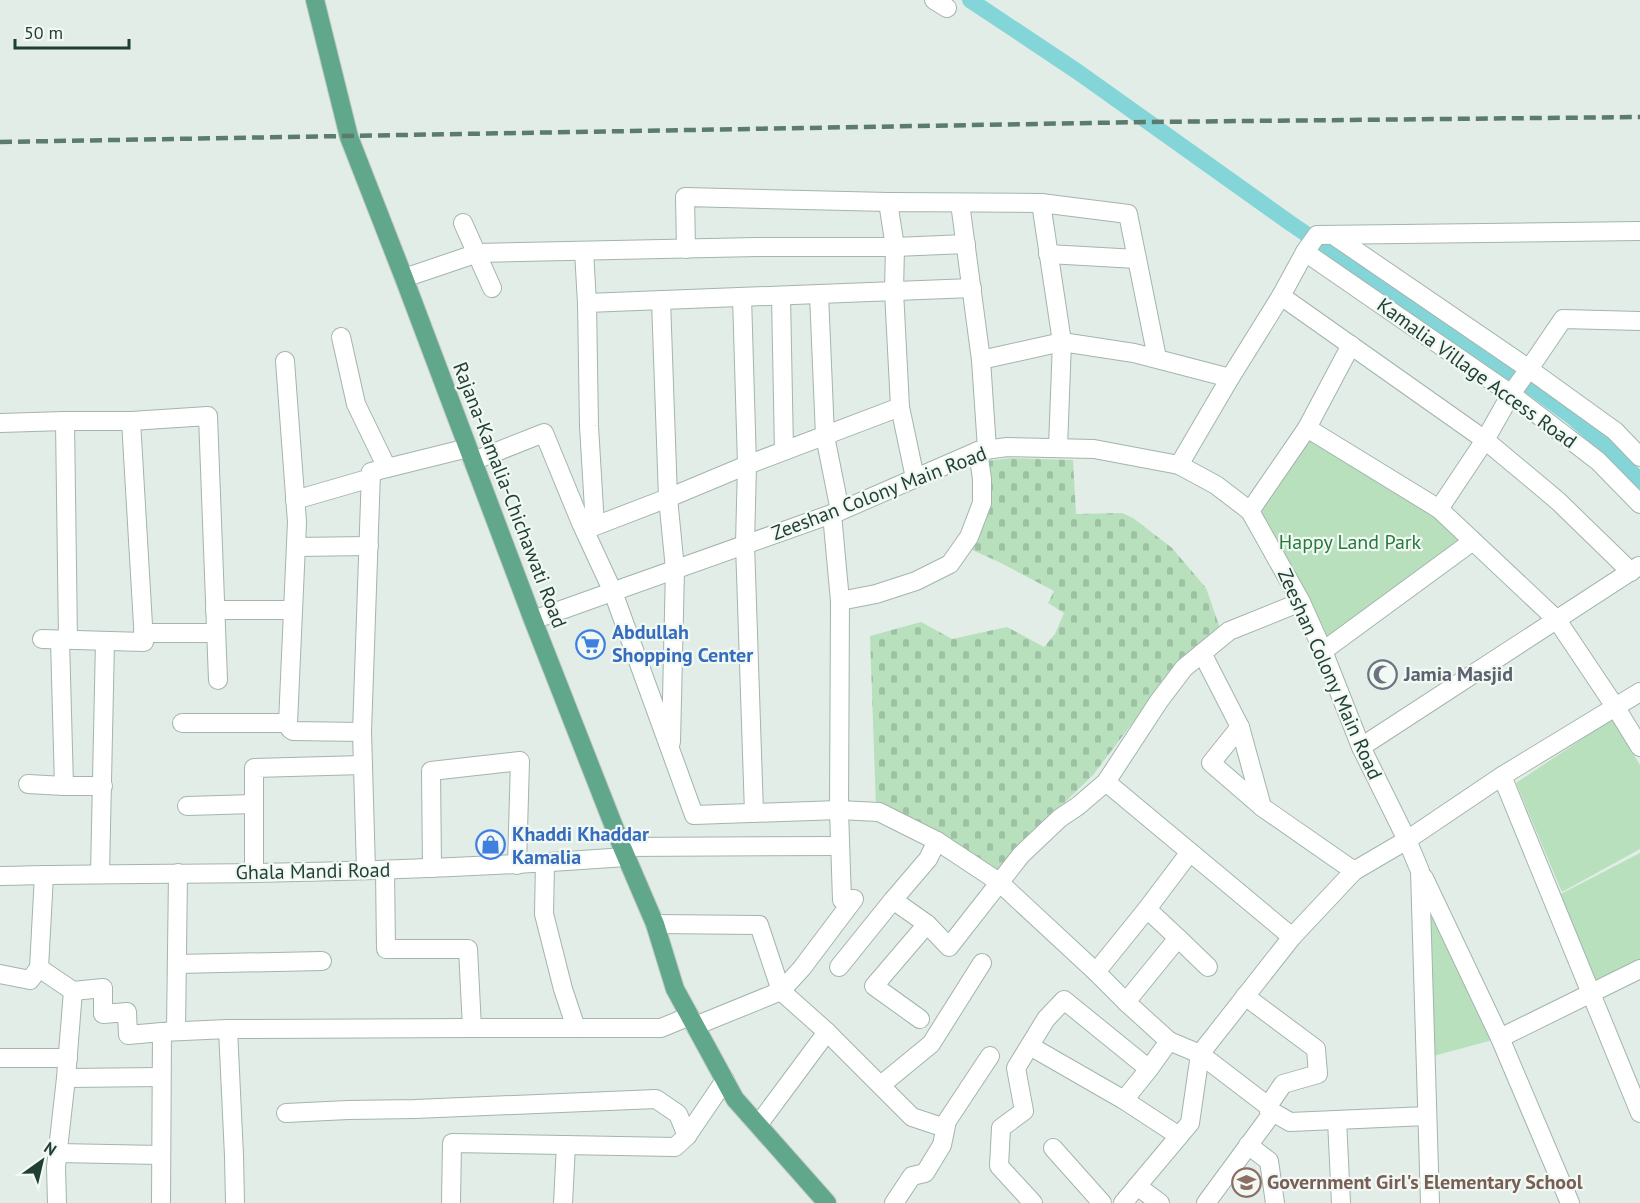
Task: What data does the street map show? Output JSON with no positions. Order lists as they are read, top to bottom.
{
  "streets": {
    "main road": ["Rajana-Kamalia-Chichawati Road"],
    "street": ["Kamalia Village Access Road", "Zeeshan Colony Main Road", "Ghala Mandi Road"]
  },
  "crossings": [
    ["Zeeshan Colony Main Road", "Rajana-Kamalia-Chichawati Road"],
    ["Rajana-Kamalia-Chichawati Road", "Ghala Mandi Road"]
  ],
  "parks": ["Happy Land Park"],
  "places": {
    "supermarket": ["Abdullah Shopping Center"],
    "mosque": ["Jamia Masjid"],
    "shop": ["Khaddi Khaddar Kamalia"],
    "school or university": ["Government Girl's Elementary School"]
  },
  "scale_bar": "50 m",
  "north": "top right"
}
